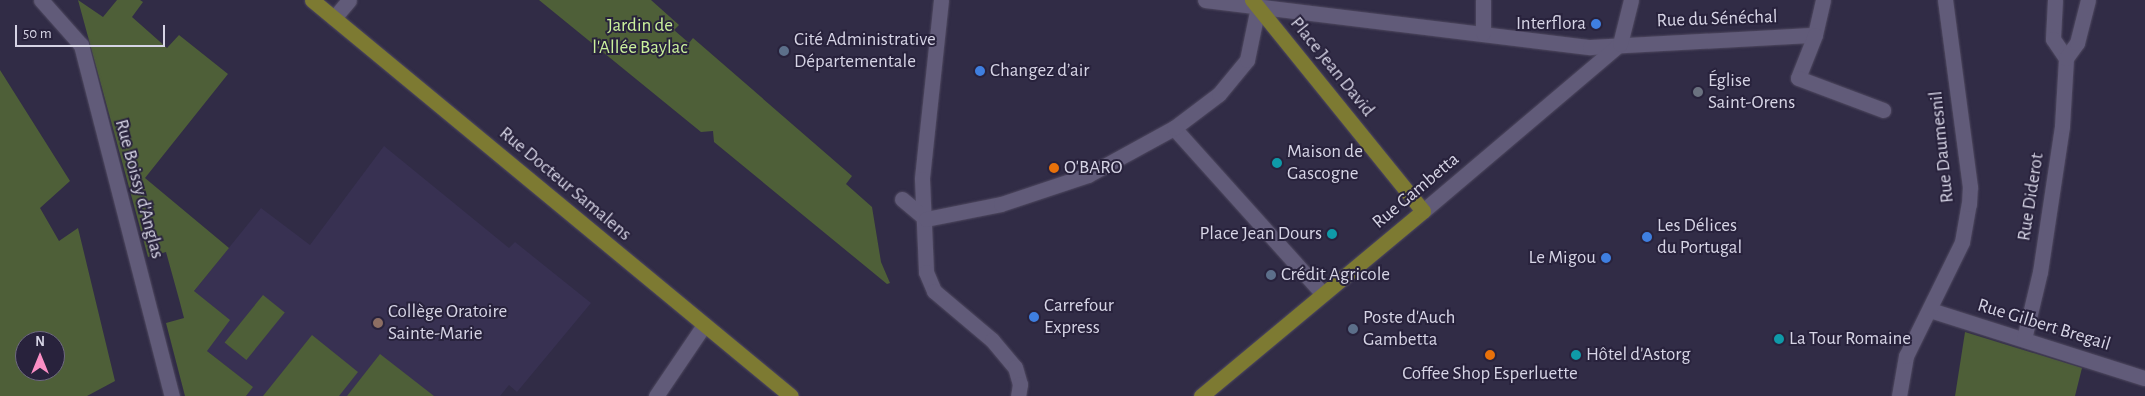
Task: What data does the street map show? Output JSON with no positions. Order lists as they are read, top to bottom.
{
  "streets": {
    "main road": ["Place Jean David", "Rue Docteur Samalens", "Rue Gambetta"],
    "street": [
      "Rue du Sénéchal",
      "Rue Daumesnil",
      "Rue Boissy d'Anglas",
      "Rue Diderot",
      "Rue Gilbert Bregail"
    ]
  },
  "crossings": [
    ["Rue du Sénéchal", "Place Jean David"],
    ["Rue du Sénéchal", "Rue Gambetta"],
    ["Place Jean David", "Rue Gambetta"],
    ["Rue Daumesnil", "Rue Gilbert Bregail"],
    ["Rue Diderot", "Rue Gilbert Bregail"]
  ],
  "parks": ["Jardin de l'Allée Baylac"],
  "places": [
    "Interflora",
    "Cité Administrative Départementale",
    "Changez d’air",
    "Église Saint-Orens",
    "Maison de Gascogne",
    "O'BARO",
    "Place Jean Dours",
    "Les Délices du Portugal",
    "Le Migou",
    "Crédit Agricole",
    "Carrefour Express",
    "Collège Oratoire Sainte-Marie",
    "Poste d'Auch Gambetta",
    "La Tour Romaine",
    "Coffee Shop Esperluette",
    "Hôtel d'Astorg"
  ],
  "scale_bar": "50 m",
  "north": "top"
}
